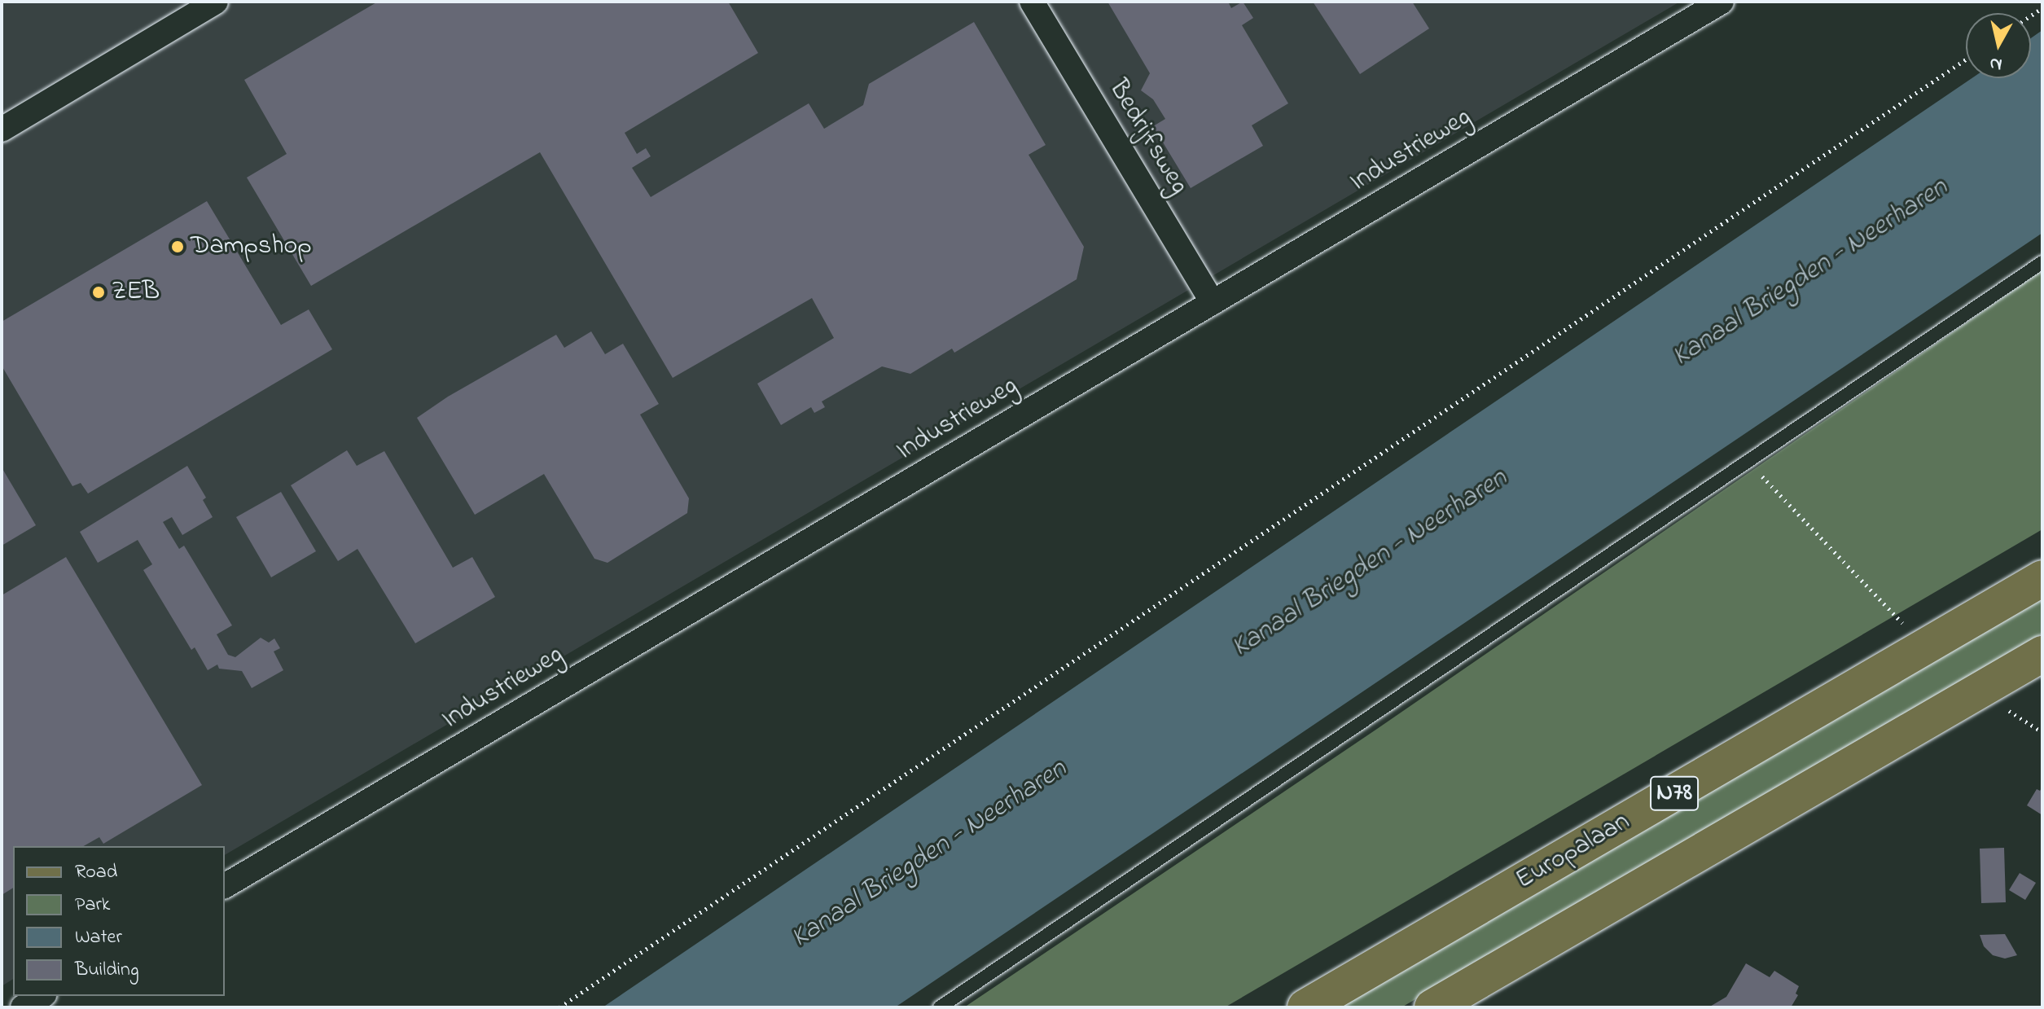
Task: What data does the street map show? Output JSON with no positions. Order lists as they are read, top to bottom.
{
  "streets": {
    "main road": ["N78", "Europalaan"],
    "street": ["Bedrijfsweg", "Industrieweg"]
  },
  "crossings": [
    ["Bedrijfsweg", "Industrieweg"]
  ],
  "water": ["Kanaal Briegden - Neerharen"],
  "places": ["Dampshop", "ZEB"],
  "legend": [
    "Road",
    "Park",
    "Water",
    "Building"
  ],
  "north": "bottom"
}
